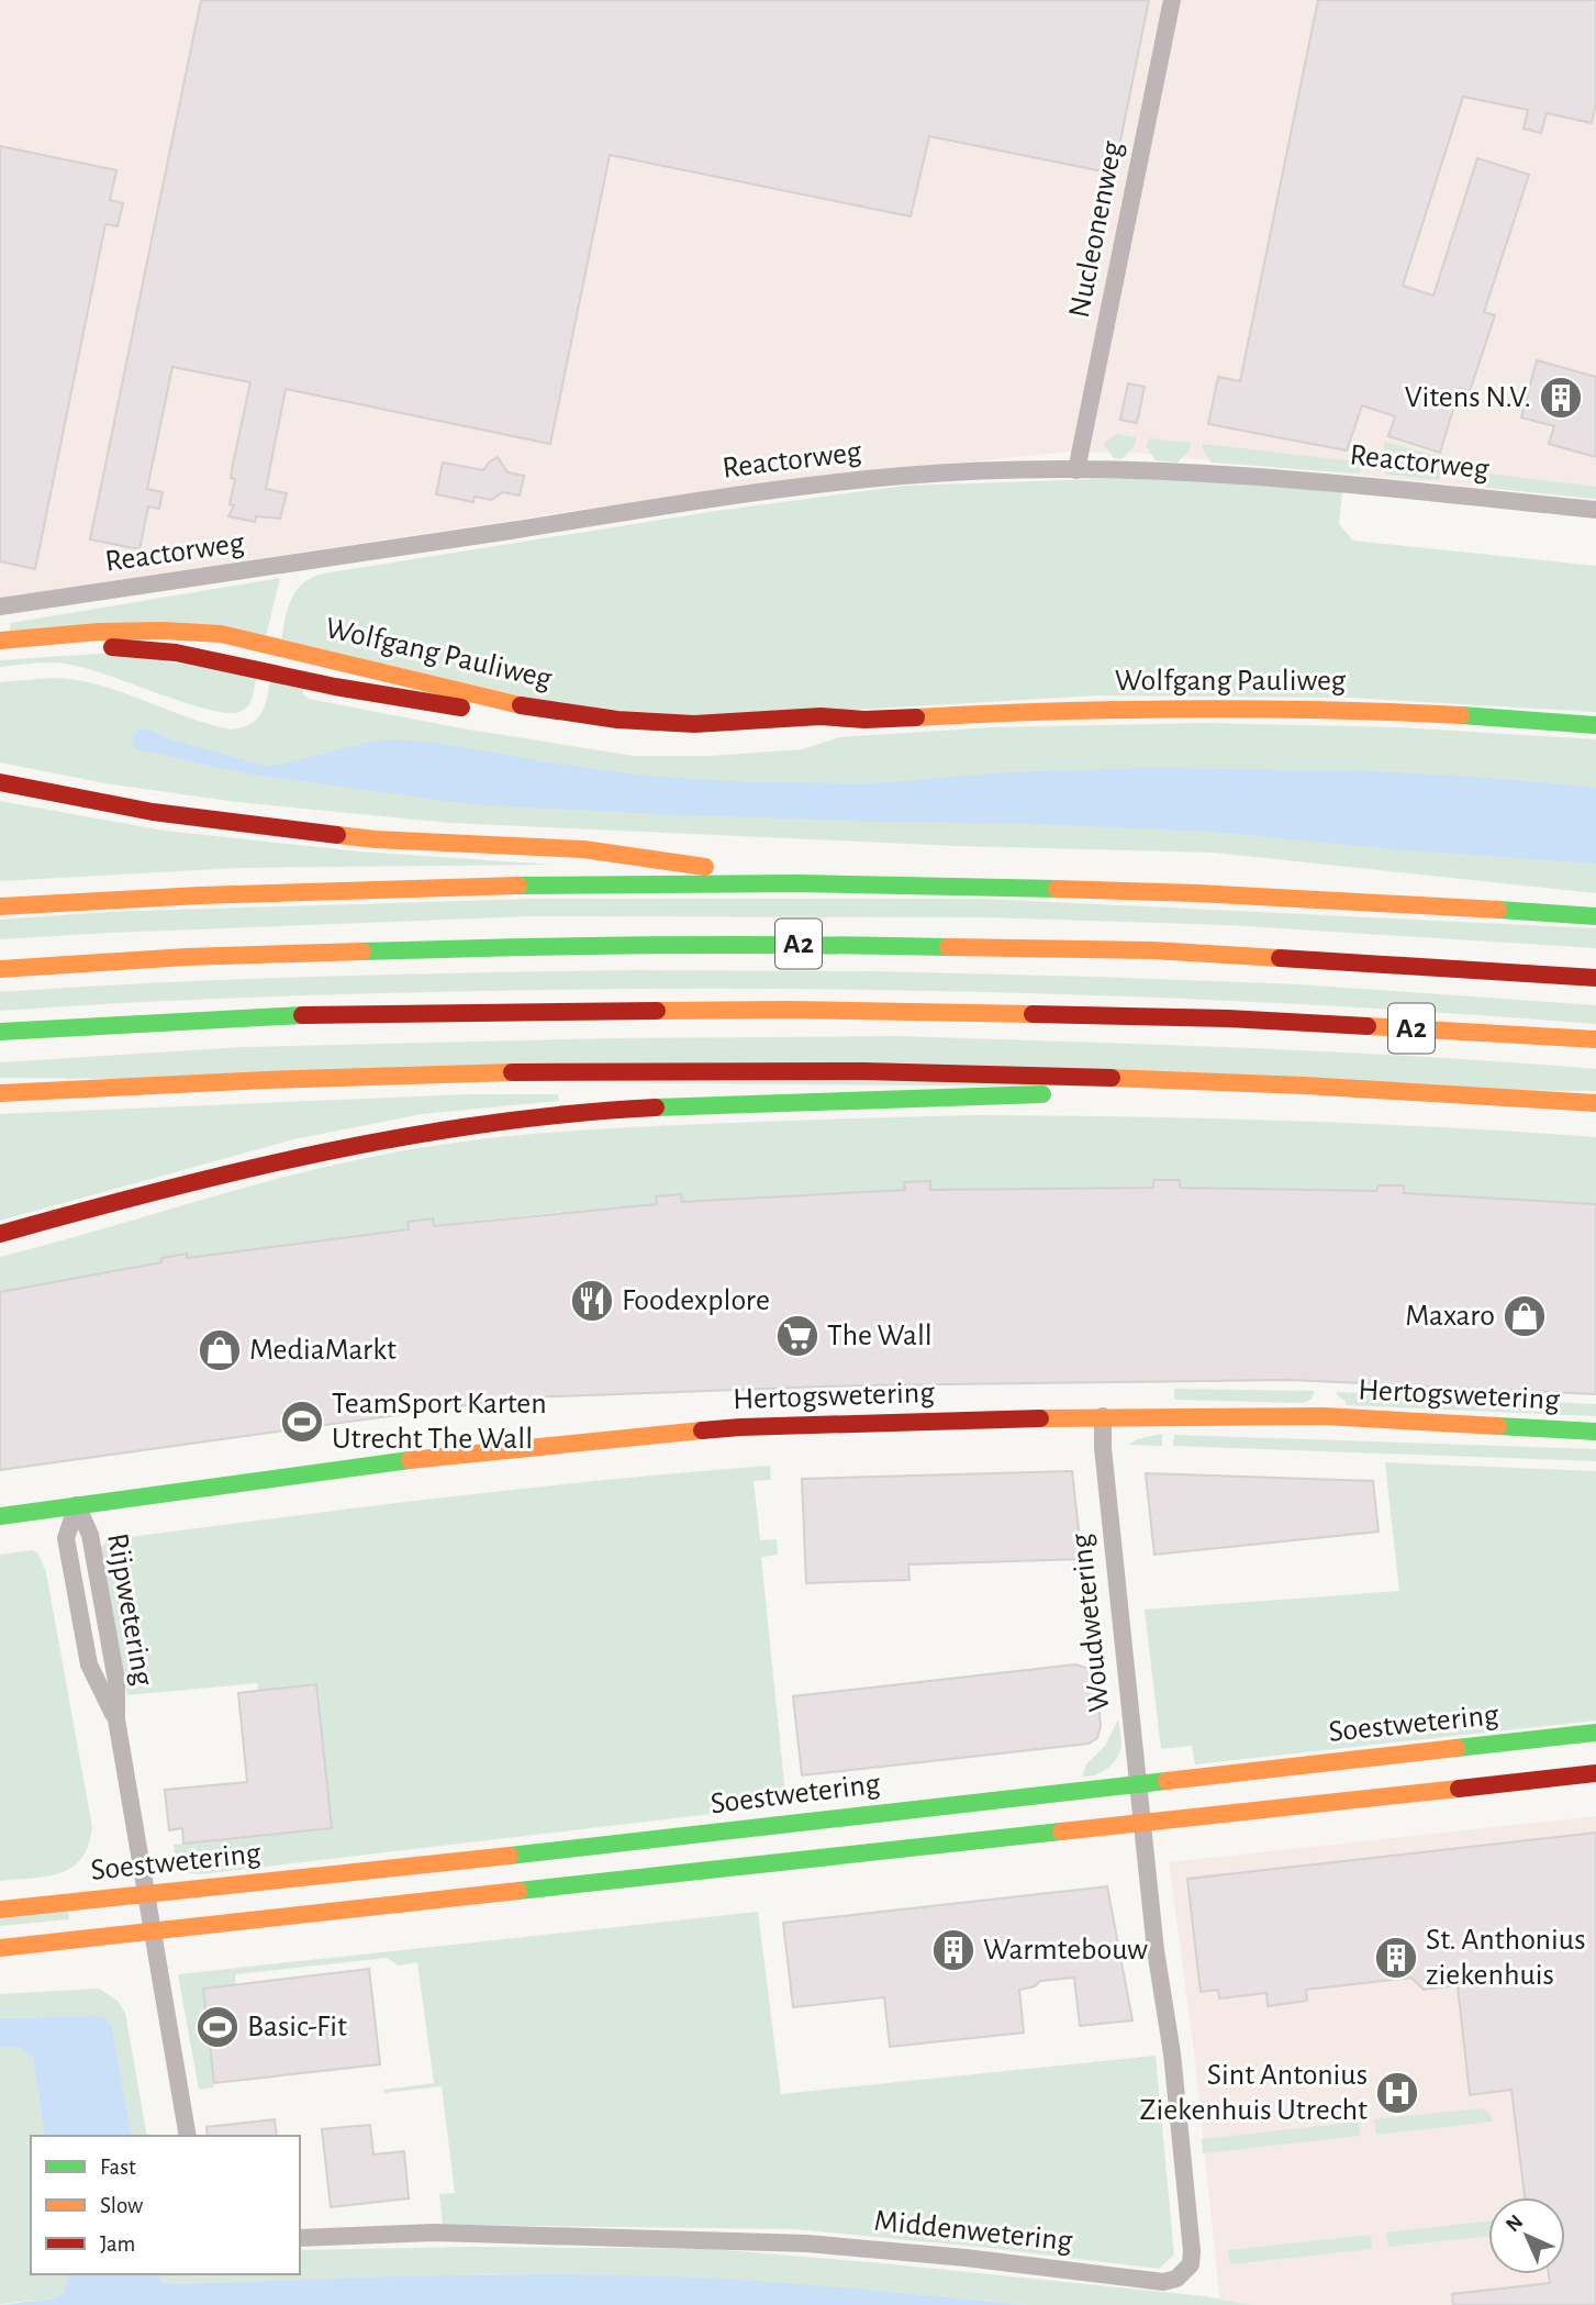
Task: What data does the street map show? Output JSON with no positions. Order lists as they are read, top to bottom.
{
  "streets": {
    "main road": [
      "Wolfgang Pauliweg",
      "A2",
      "Hertogswetering",
      "Soestwetering"
    ],
    "street": [
      "Nucleonenweg",
      "Reactorweg",
      "Rijpwetering",
      "Woudwetering",
      "Middenwetering"
    ]
  },
  "crossings": [
    ["Nucleonenweg", "Reactorweg"],
    ["Hertogswetering", "Rijpwetering"],
    ["Hertogswetering", "Woudwetering"],
    ["Rijpwetering", "Soestwetering"],
    ["Woudwetering", "Soestwetering"],
    ["Woudwetering", "Middenwetering"]
  ],
  "places": {
    "building": ["Vitens N.V.", "Warmtebouw", "St. Anthonius ziekenhuis"],
    "restaurant": ["Foodexplore"],
    "shop": ["Maxaro", "MediaMarkt"],
    "supermarket": ["The Wall"],
    "sports": ["TeamSport Karten Utrecht The Wall", "Basic-Fit"],
    "hospital": ["Sint Antonius Ziekenhuis Utrecht"]
  },
  "legend": ["Fast", "Slow", "Jam"],
  "north": "top left"
}
